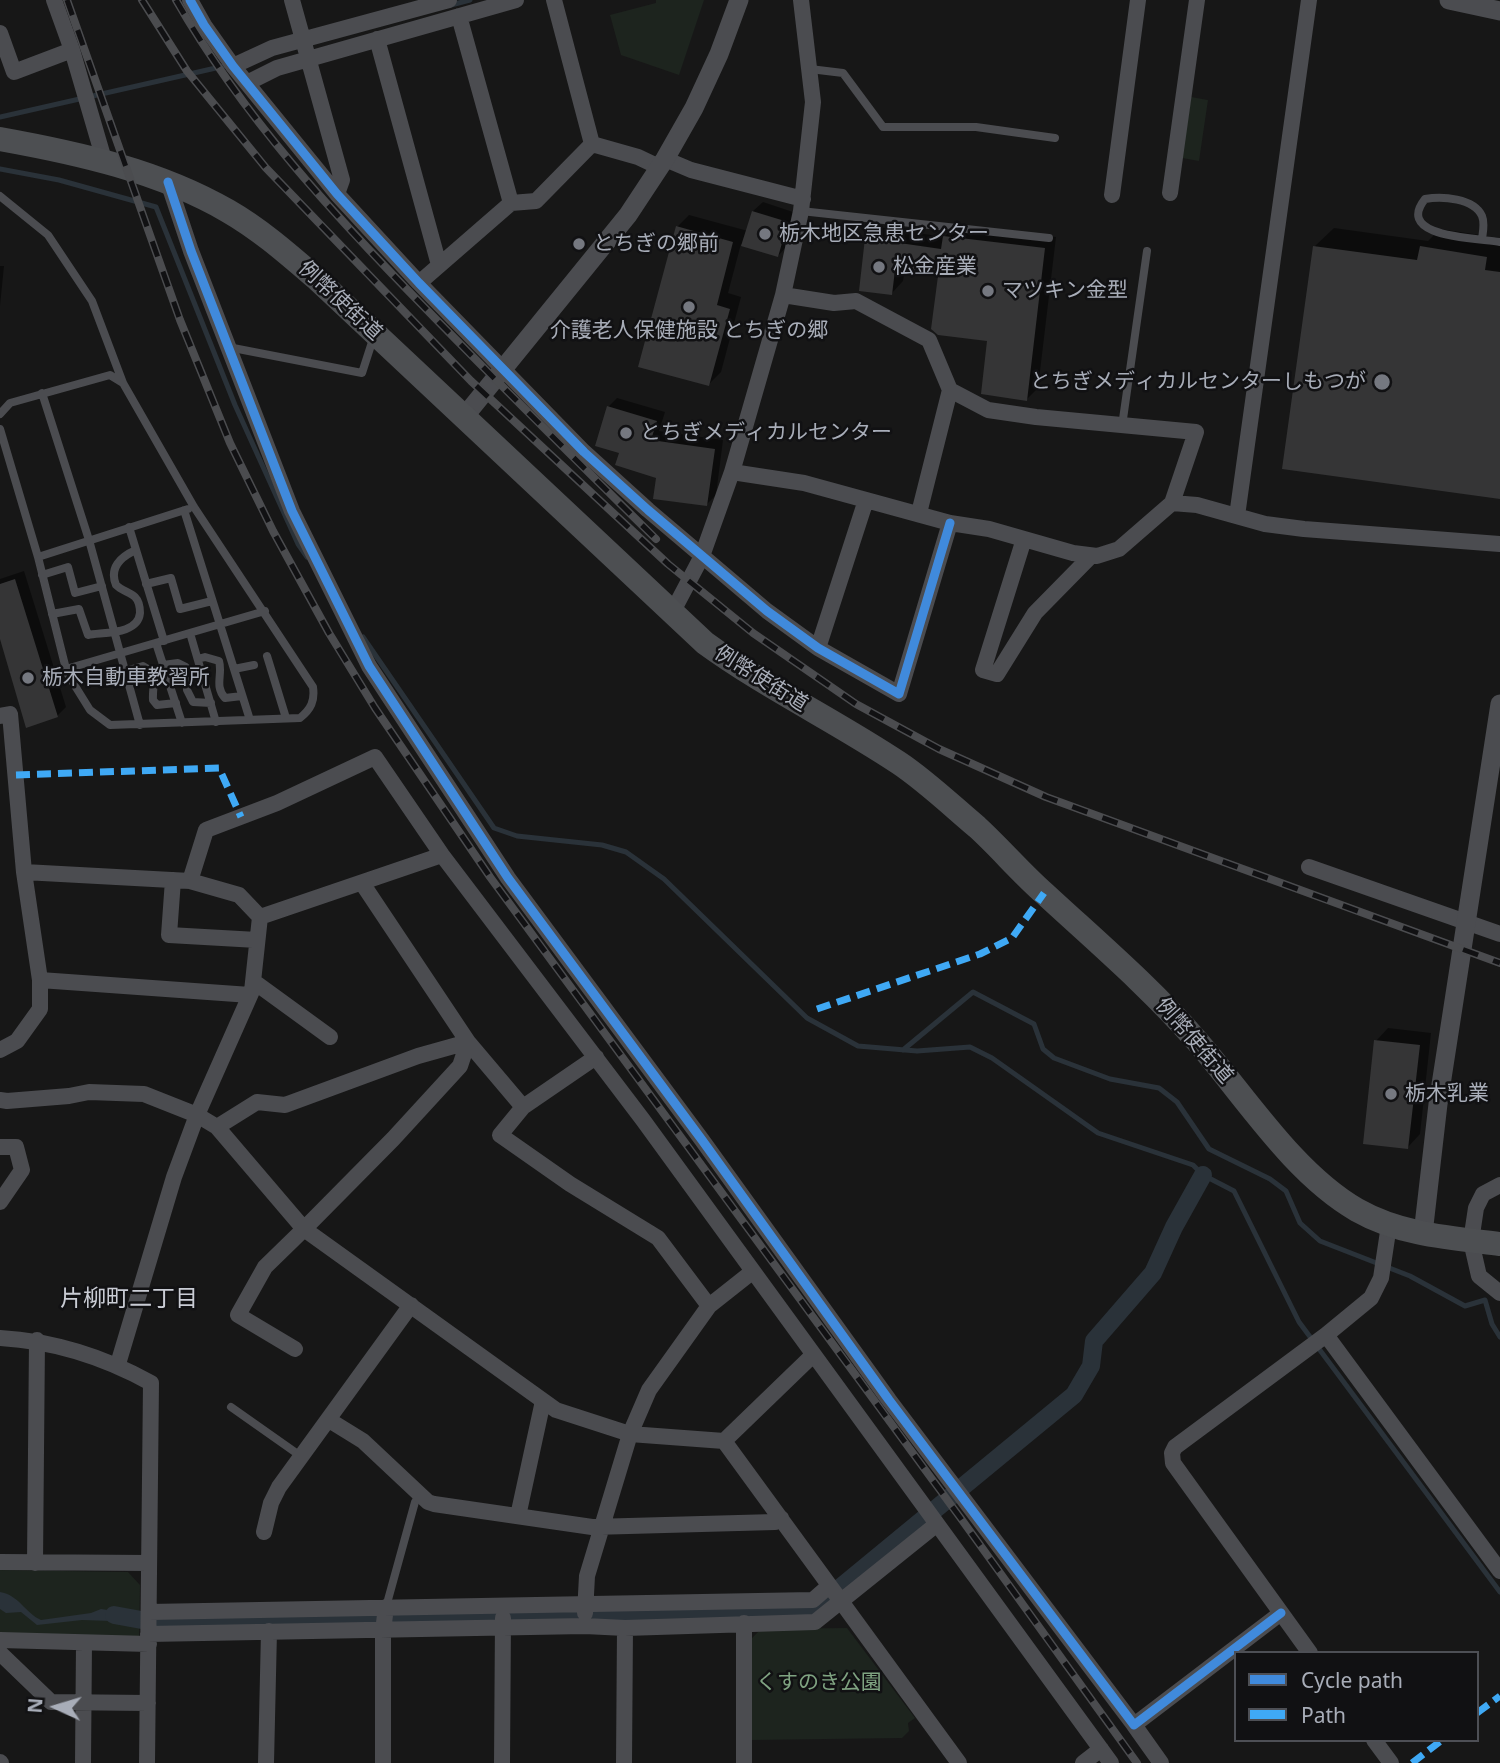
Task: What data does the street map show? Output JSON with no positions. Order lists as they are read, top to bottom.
{
  "streets": {
    "main road": ["例幣使街道"]
  },
  "districts": ["片柳町二丁目"],
  "parks": ["くすのき公園"],
  "places": [
    "栃木地区急患センター",
    "とちぎの郷前",
    "松金産業",
    "マツキン金型",
    "介護老人保健施設 とちぎの郷",
    "とちぎメディカルセンターしもつが",
    "とちぎメディカルセンター",
    "栃木自動車教習所",
    "栃木乳業"
  ],
  "legend": ["Cycle path", "Path"],
  "north": "left"
}
